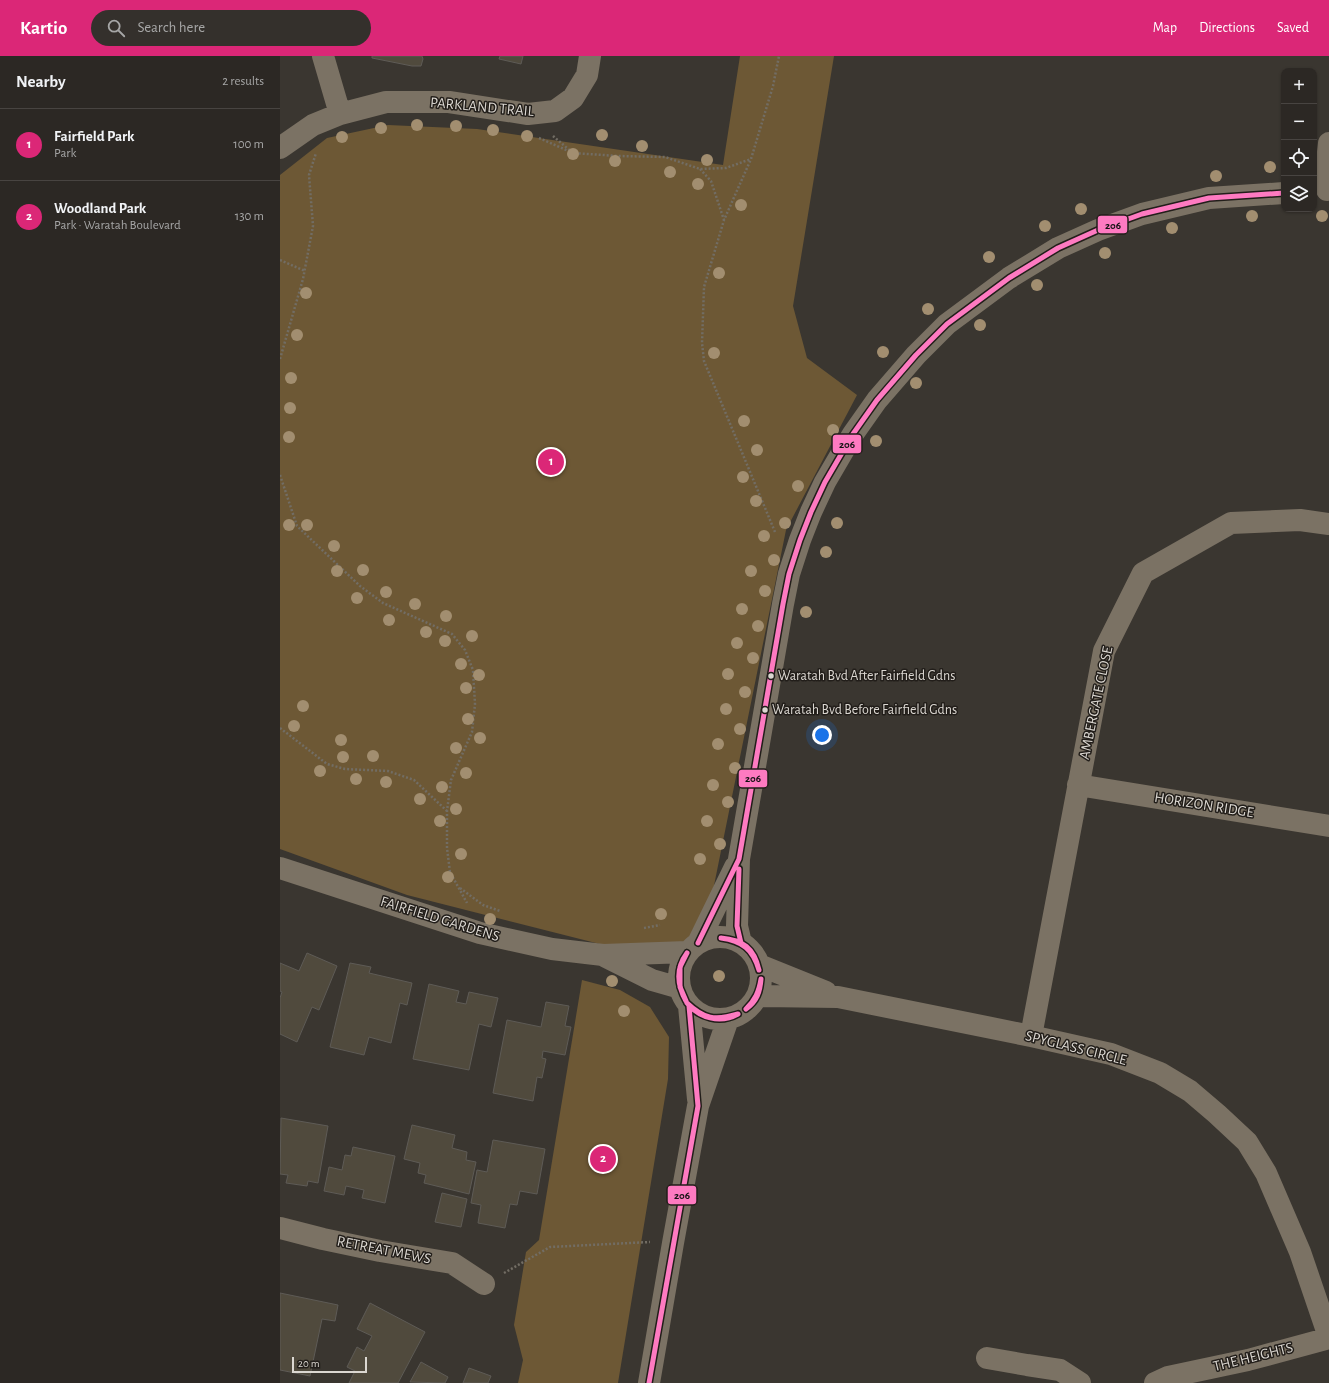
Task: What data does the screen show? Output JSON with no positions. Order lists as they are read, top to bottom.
{
  "streets": {
    "street": [
      "PARKLAND TRAIL",
      "AMBERGATE CLOSE",
      "HORIZON RIDGE",
      "FAIRFIELD GARDENS",
      "SPYGLASS CIRCLE",
      "RETREAT MEWS",
      "THE HEIGHTS"
    ]
  },
  "crossings": [
    ["AMBERGATE CLOSE", "HORIZON RIDGE"],
    ["AMBERGATE CLOSE", "SPYGLASS CIRCLE"],
    ["FAIRFIELD GARDENS", "SPYGLASS CIRCLE"],
    ["SPYGLASS CIRCLE", "THE HEIGHTS"]
  ],
  "places": ["Waratah Bvd After Fairfield Gdns", "Waratah Bvd Before Fairfield Gdns"],
  "lines": ["transit line 206"],
  "scale_bar": "20 m",
  "page": {
    "header": "Kartio",
    "search": "Search here",
    "nav": ["Map", "Directions", "Saved"],
    "heading": ["Nearby", "2 results"],
    "map_buttons": ["+", "−"],
    "list": [
      {
        "mark": "1",
        "name": "Fairfield Park",
        "note": "Park",
        "value": "100 m"
      },
      {
        "mark": "2",
        "name": "Woodland Park",
        "note": "Park · Waratah Boulevard",
        "value": "130 m"
      }
    ],
    "pins": ["1", "2"],
    "scale": "20 m"
  }
}
